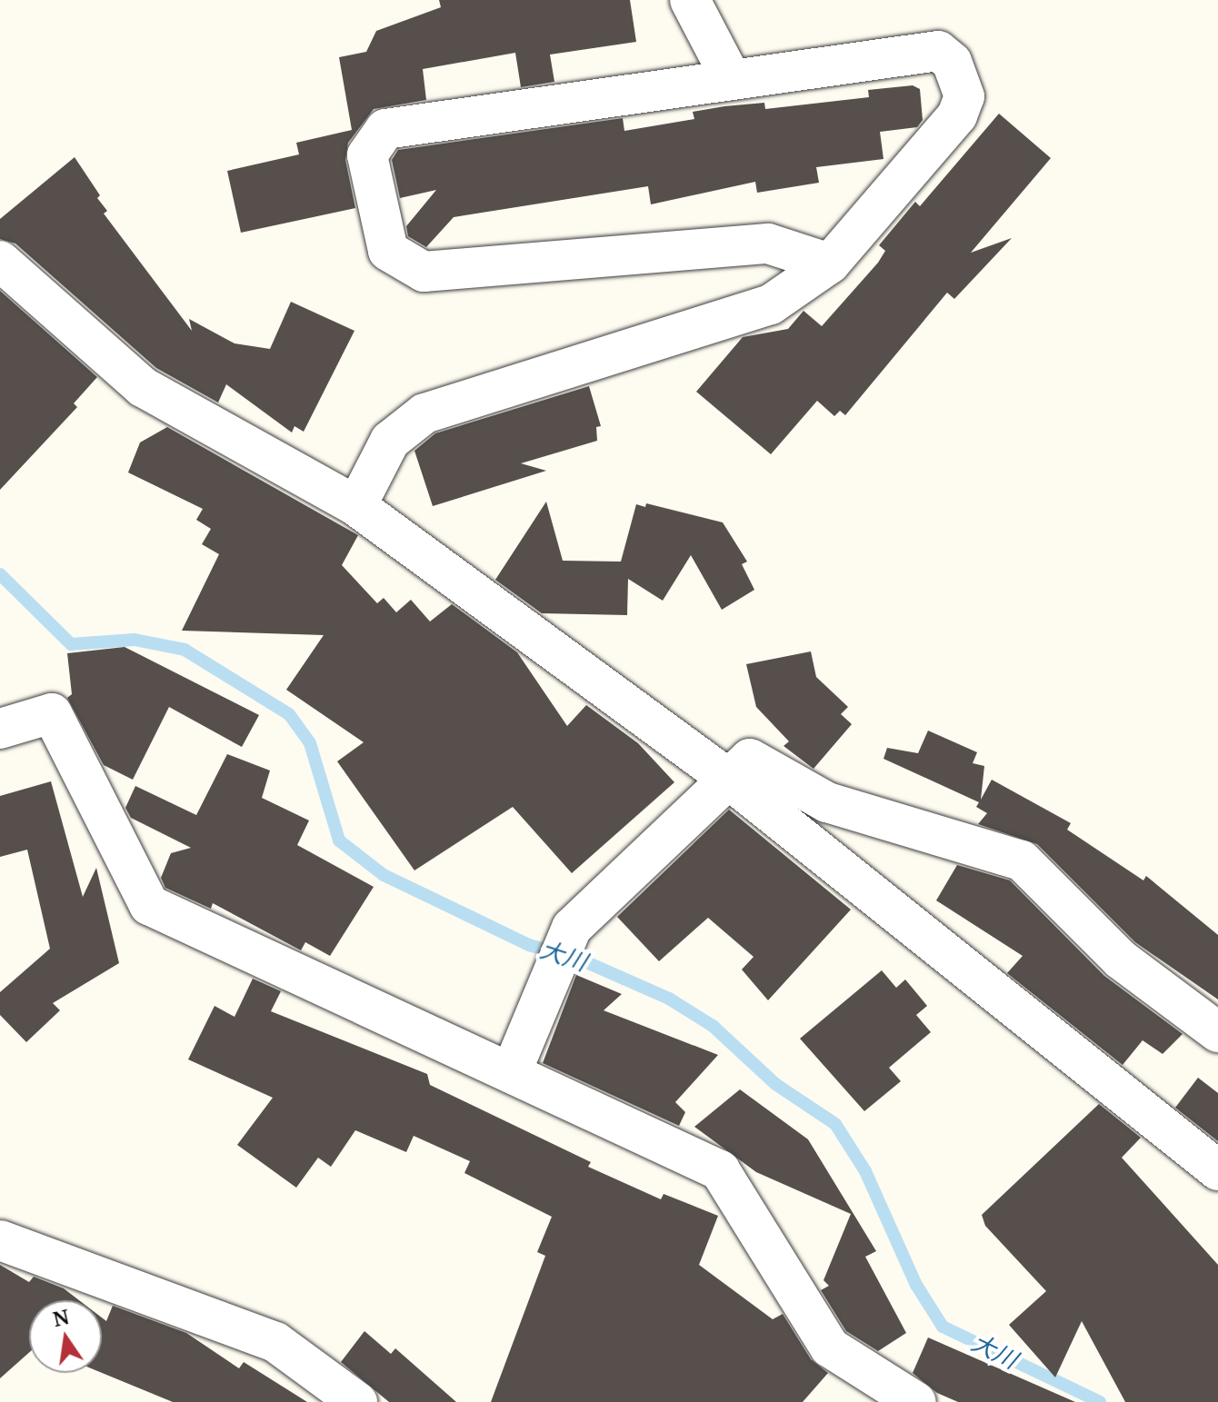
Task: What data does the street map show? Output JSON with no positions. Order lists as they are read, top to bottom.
{
  "water": ["大川"],
  "north": "top"
}
